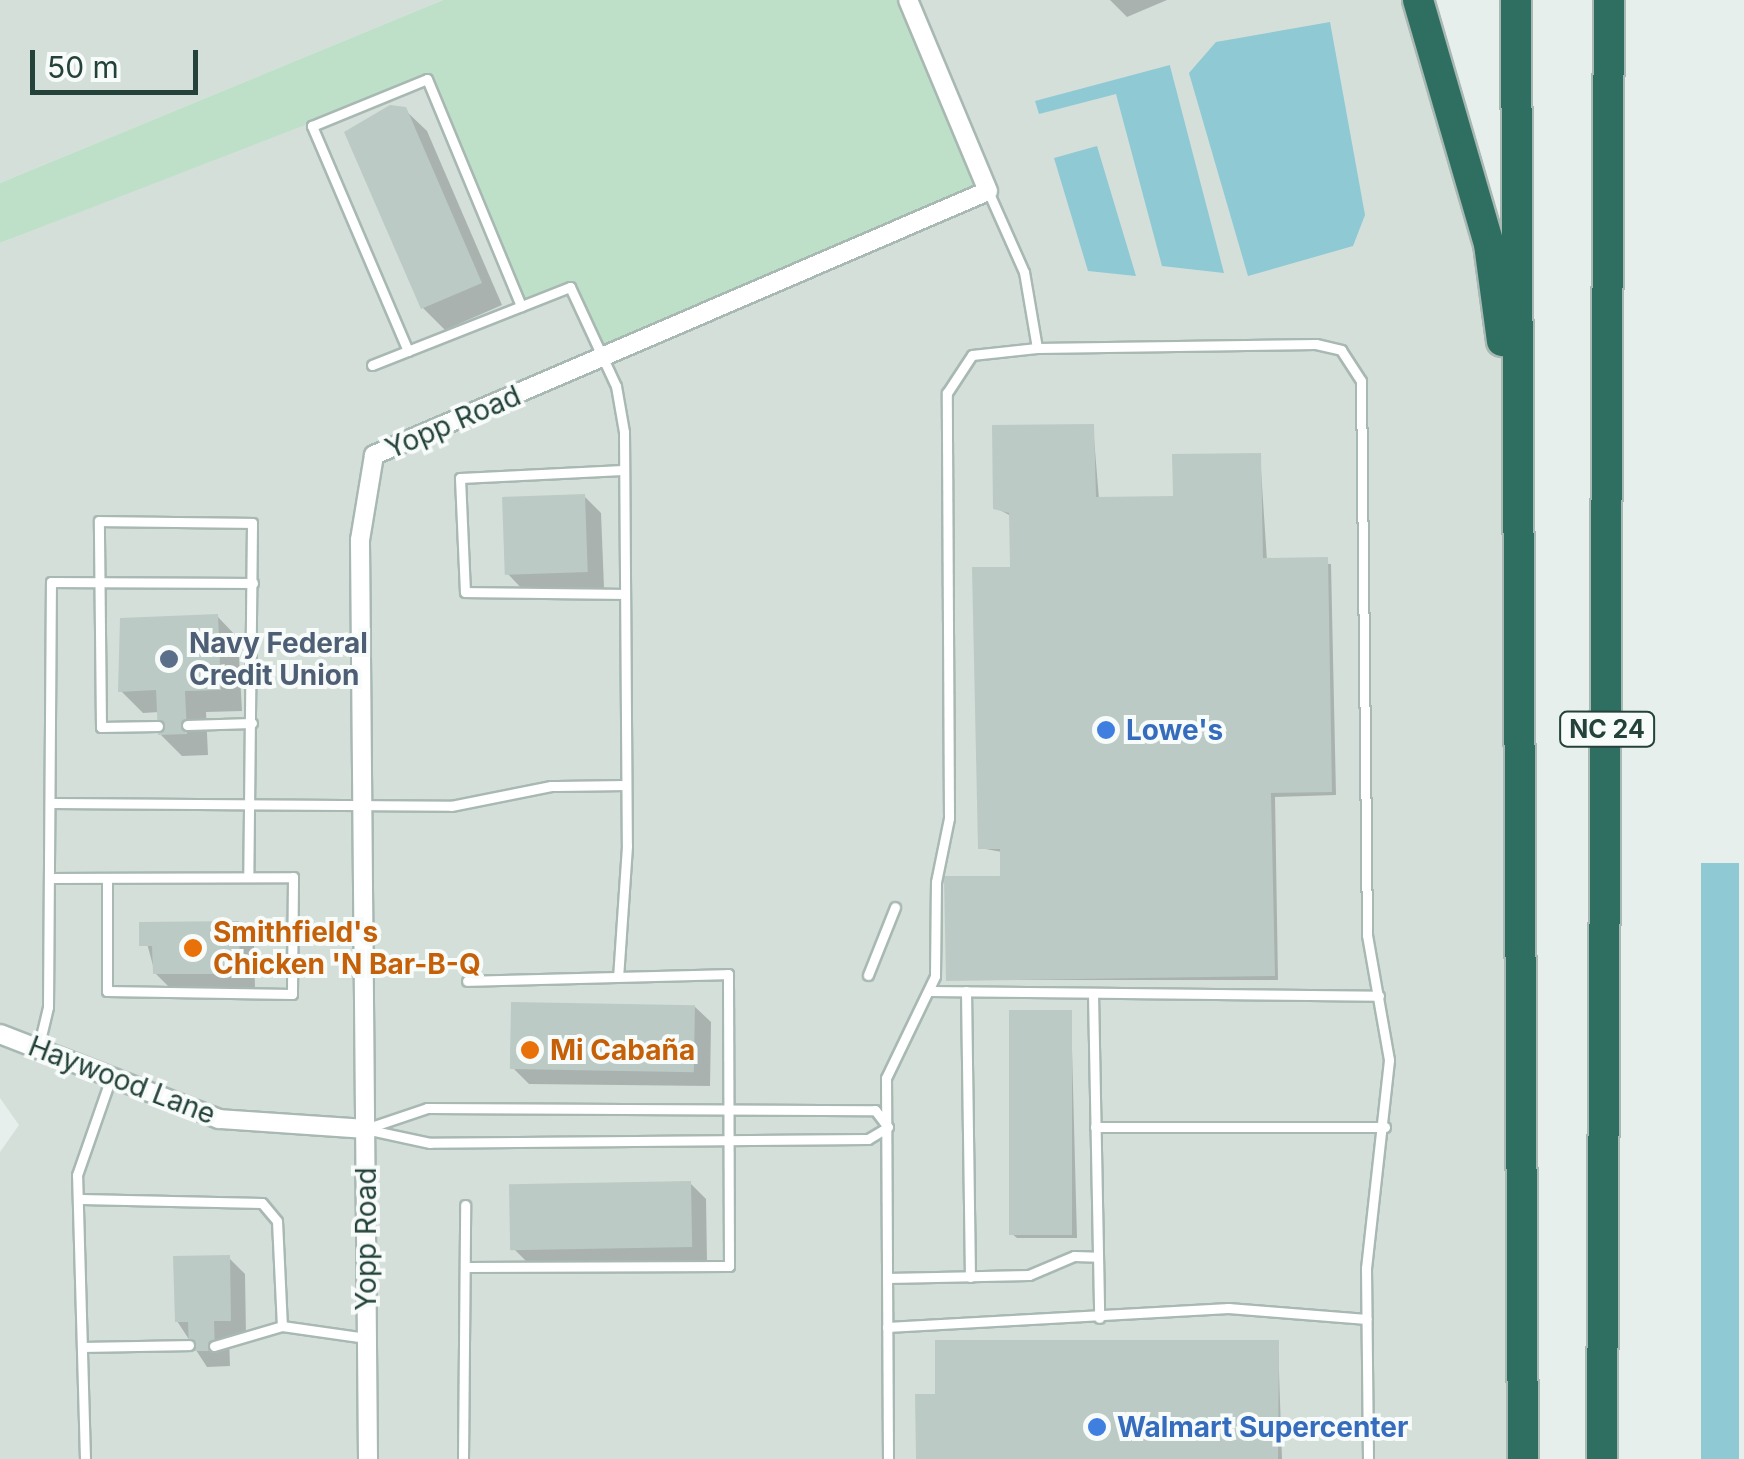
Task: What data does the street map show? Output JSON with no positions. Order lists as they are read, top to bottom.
{
  "streets": {
    "highway": ["NC 24"],
    "street": ["Yopp Road", "Haywood Lane"]
  },
  "crossings": [
    ["Yopp Road", "Haywood Lane"]
  ],
  "places": [
    "Navy Federal Credit Union",
    "Lowe's",
    "Smithfield's Chicken 'N Bar-B-Q",
    "Mi Cabaña",
    "Walmart Supercenter"
  ],
  "scale_bar": "50 m"
}
